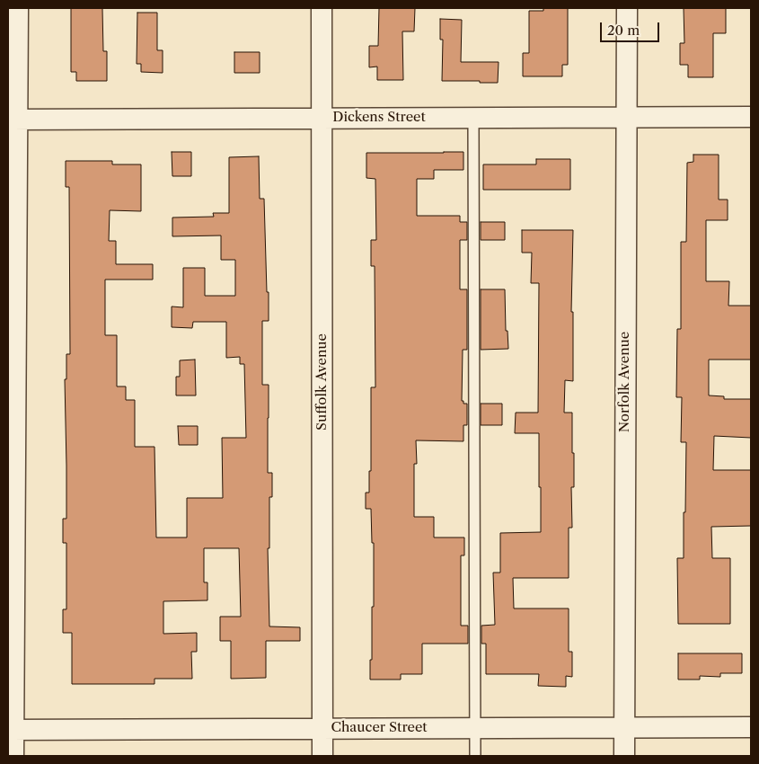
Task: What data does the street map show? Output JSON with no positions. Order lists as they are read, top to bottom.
{
  "streets": {
    "street": [
      "Dickens Street",
      "Suffolk Avenue",
      "Norfolk Avenue",
      "Chaucer Street"
    ]
  },
  "crossings": [
    ["Dickens Street", "Suffolk Avenue"],
    ["Dickens Street", "Norfolk Avenue"],
    ["Suffolk Avenue", "Chaucer Street"],
    ["Norfolk Avenue", "Chaucer Street"]
  ],
  "scale_bar": "20 m"
}
